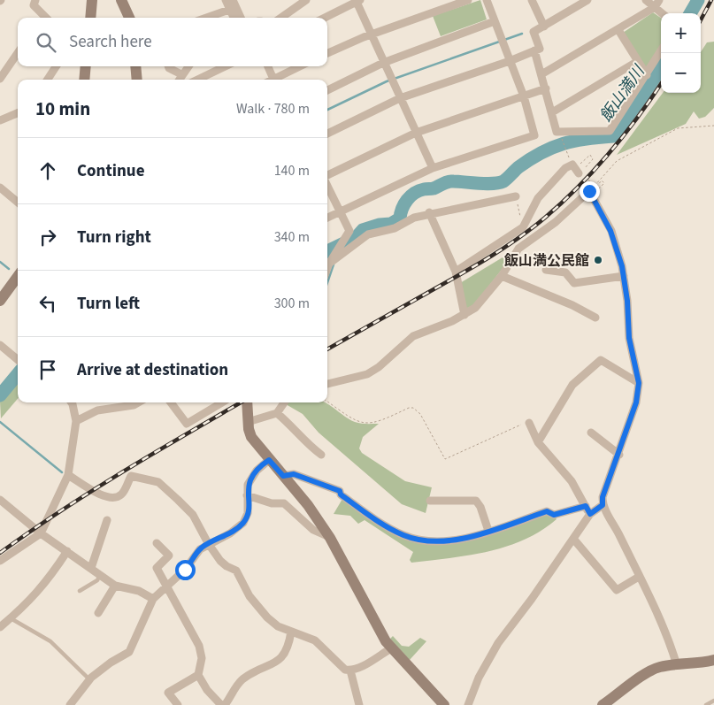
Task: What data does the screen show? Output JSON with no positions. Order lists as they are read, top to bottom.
{
  "water": ["飯山満川"],
  "places": ["飯山満公民館"],
  "page": {
    "map_buttons": ["+", "−"],
    "search": "Search here",
    "heading": ["10 min", "Walk · 780 m"],
    "list": [
      ["Continue", "140 m"],
      ["Turn right", "340 m"],
      ["Turn left", "300 m"],
      "Arrive at destination"
    ]
  }
}
